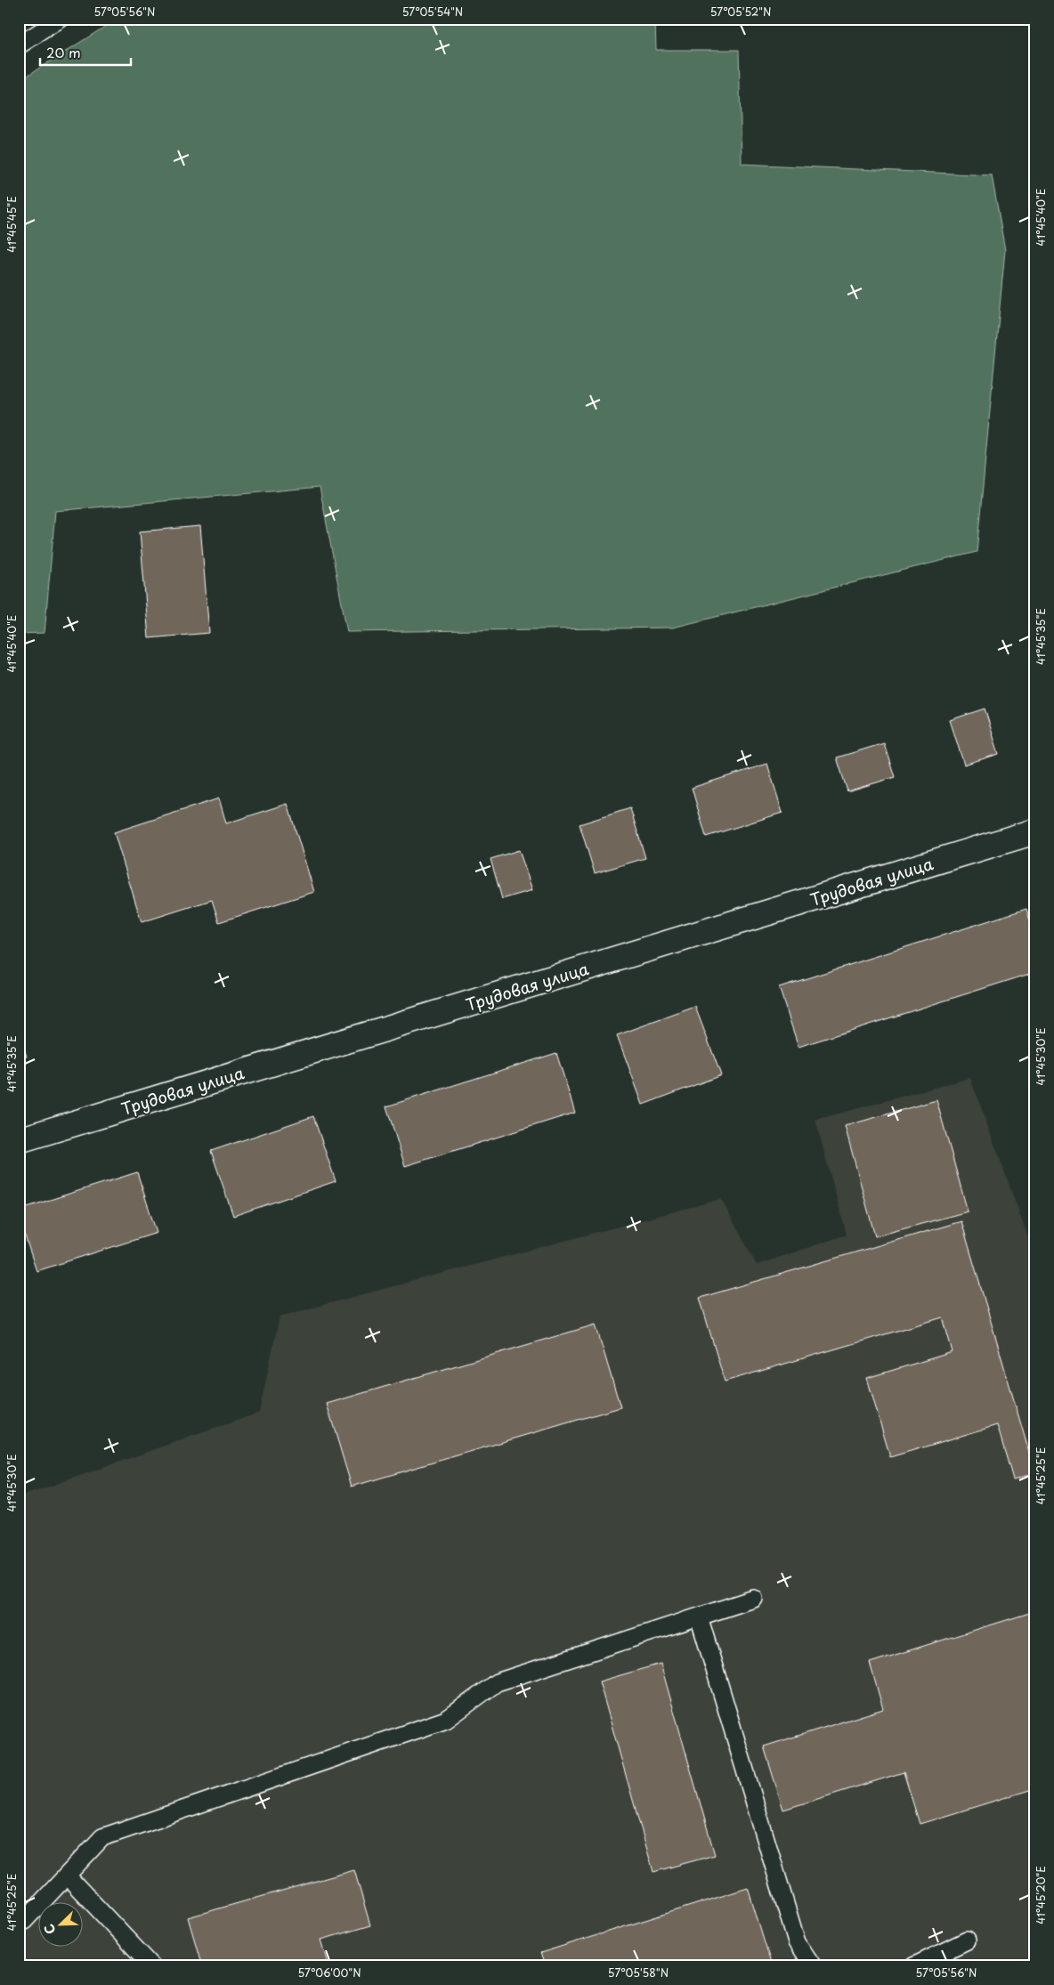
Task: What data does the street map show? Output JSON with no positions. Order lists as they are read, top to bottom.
{
  "streets": {
    "street": ["Трудовая улица"]
  },
  "scale_bar": "20 m",
  "north": "bottom left",
  "coordinates": [
    "57°05'56\"N",
    "57°05'54\"N",
    "57°05'52\"N",
    "41°45'40\"E",
    "41°45'45\"E",
    "41°45'35\"E",
    "41°45'30\"E",
    "41°45'25\"E",
    "41°45'20\"E",
    "57°06'00\"N",
    "57°05'58\"N"
  ]
}
